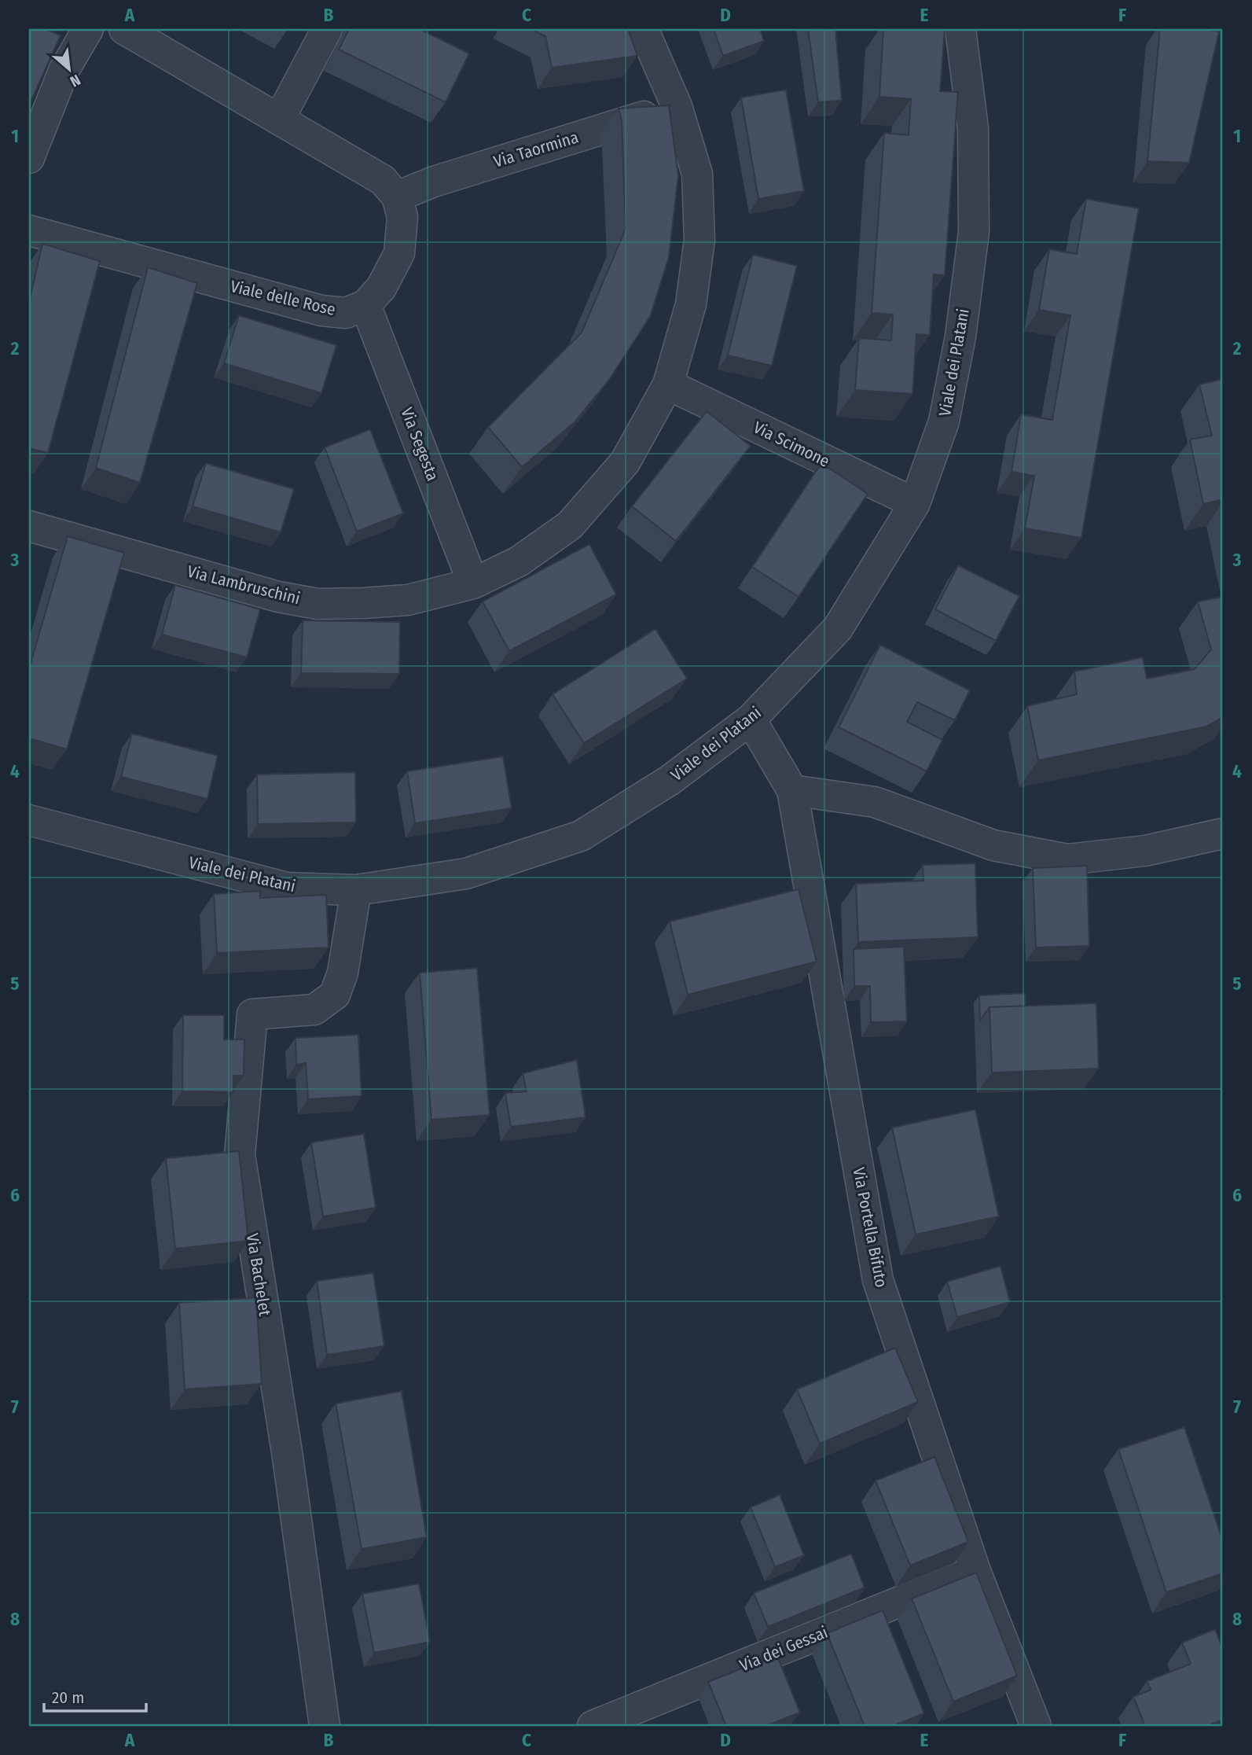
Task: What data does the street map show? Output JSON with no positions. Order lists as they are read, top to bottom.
{
  "streets": {
    "street": [
      "Via Taormina",
      "Viale delle Rose",
      "Viale dei Platani",
      "Via Segesta",
      "Via Scimone",
      "Via Lambruschini",
      "Via Portella Bifuto",
      "Via Bachelet",
      "Via dei Gessai"
    ]
  },
  "crossings": [
    ["Via Taormina", "Via Lambruschini"],
    ["Viale delle Rose", "Via Segesta"],
    ["Viale dei Platani", "Via Scimone"],
    ["Viale dei Platani", "Via Portella Bifuto"],
    ["Viale dei Platani", "Via Bachelet"],
    ["Via Segesta", "Via Lambruschini"],
    ["Via Scimone", "Via Lambruschini"],
    ["Via Portella Bifuto", "Via dei Gessai"]
  ],
  "scale_bar": "20 m",
  "north": "bottom right",
  "grid": {
    "columns": [
      "A",
      "B",
      "C",
      "D",
      "E",
      "F"
    ],
    "rows": [
      "1",
      "2",
      "3",
      "4",
      "5",
      "6",
      "7",
      "8"
    ]
  }
}
